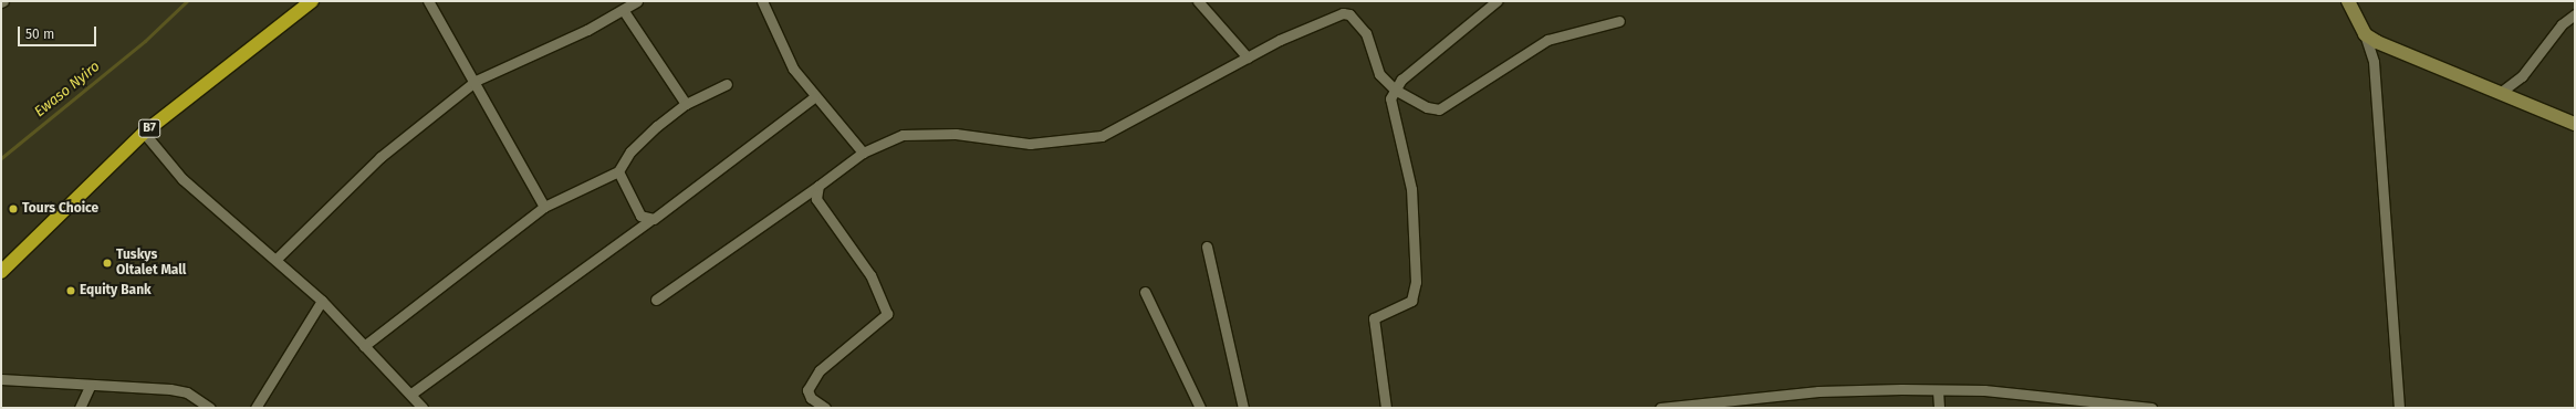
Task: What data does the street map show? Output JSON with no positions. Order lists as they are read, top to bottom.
{
  "streets": {
    "highway": ["B7"]
  },
  "water": ["Ewaso Nyiro"],
  "places": ["Tours Choice", "Tuskys Oltalet Mall", "Equity Bank"],
  "scale_bar": "50 m"
}
